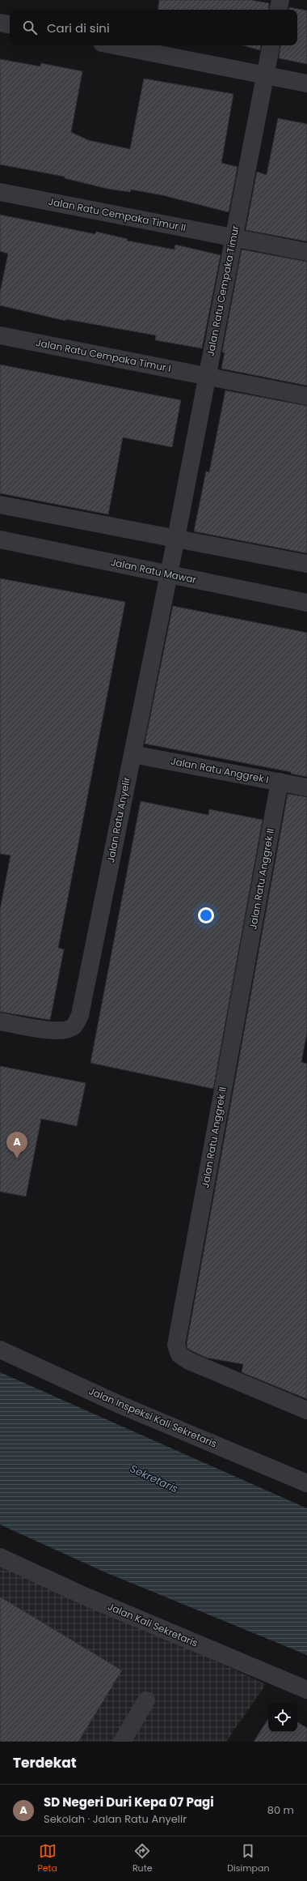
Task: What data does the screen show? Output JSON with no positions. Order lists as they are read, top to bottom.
{
  "streets": {
    "street": [
      "Jalan Ratu Cempaka Timur II",
      "Jalan Ratu Cempaka Timur",
      "Jalan Ratu Cempaka Timur I",
      "Jalan Ratu Mawar",
      "Jalan Ratu Anggrek I",
      "Jalan Ratu Anyelir",
      "Jalan Ratu Anggrek II",
      "Jalan Inspeksi Kali Sekretaris",
      "Jalan Kali Sekretaris"
    ]
  },
  "crossings": [
    ["Jalan Ratu Cempaka Timur II", "Jalan Ratu Cempaka Timur"],
    ["Jalan Ratu Cempaka Timur", "Jalan Ratu Cempaka Timur I"],
    ["Jalan Ratu Cempaka Timur", "Jalan Ratu Anyelir"],
    ["Jalan Ratu Mawar", "Jalan Ratu Anyelir"],
    ["Jalan Ratu Anggrek I", "Jalan Ratu Anyelir"],
    ["Jalan Ratu Anggrek I", "Jalan Ratu Anggrek II"]
  ],
  "water": ["Sekretaris"],
  "page": {
    "search": "Cari di sini",
    "pins": "A",
    "heading": "Terdekat",
    "list": [
      {
        "mark": "A",
        "name": "SD Negeri Duri Kepa 07 Pagi",
        "note": "Sekolah · Jalan Ratu Anyelir",
        "value": "80 m"
      }
    ],
    "nav": ["Peta", "Rute", "Disimpan"]
  }
}
